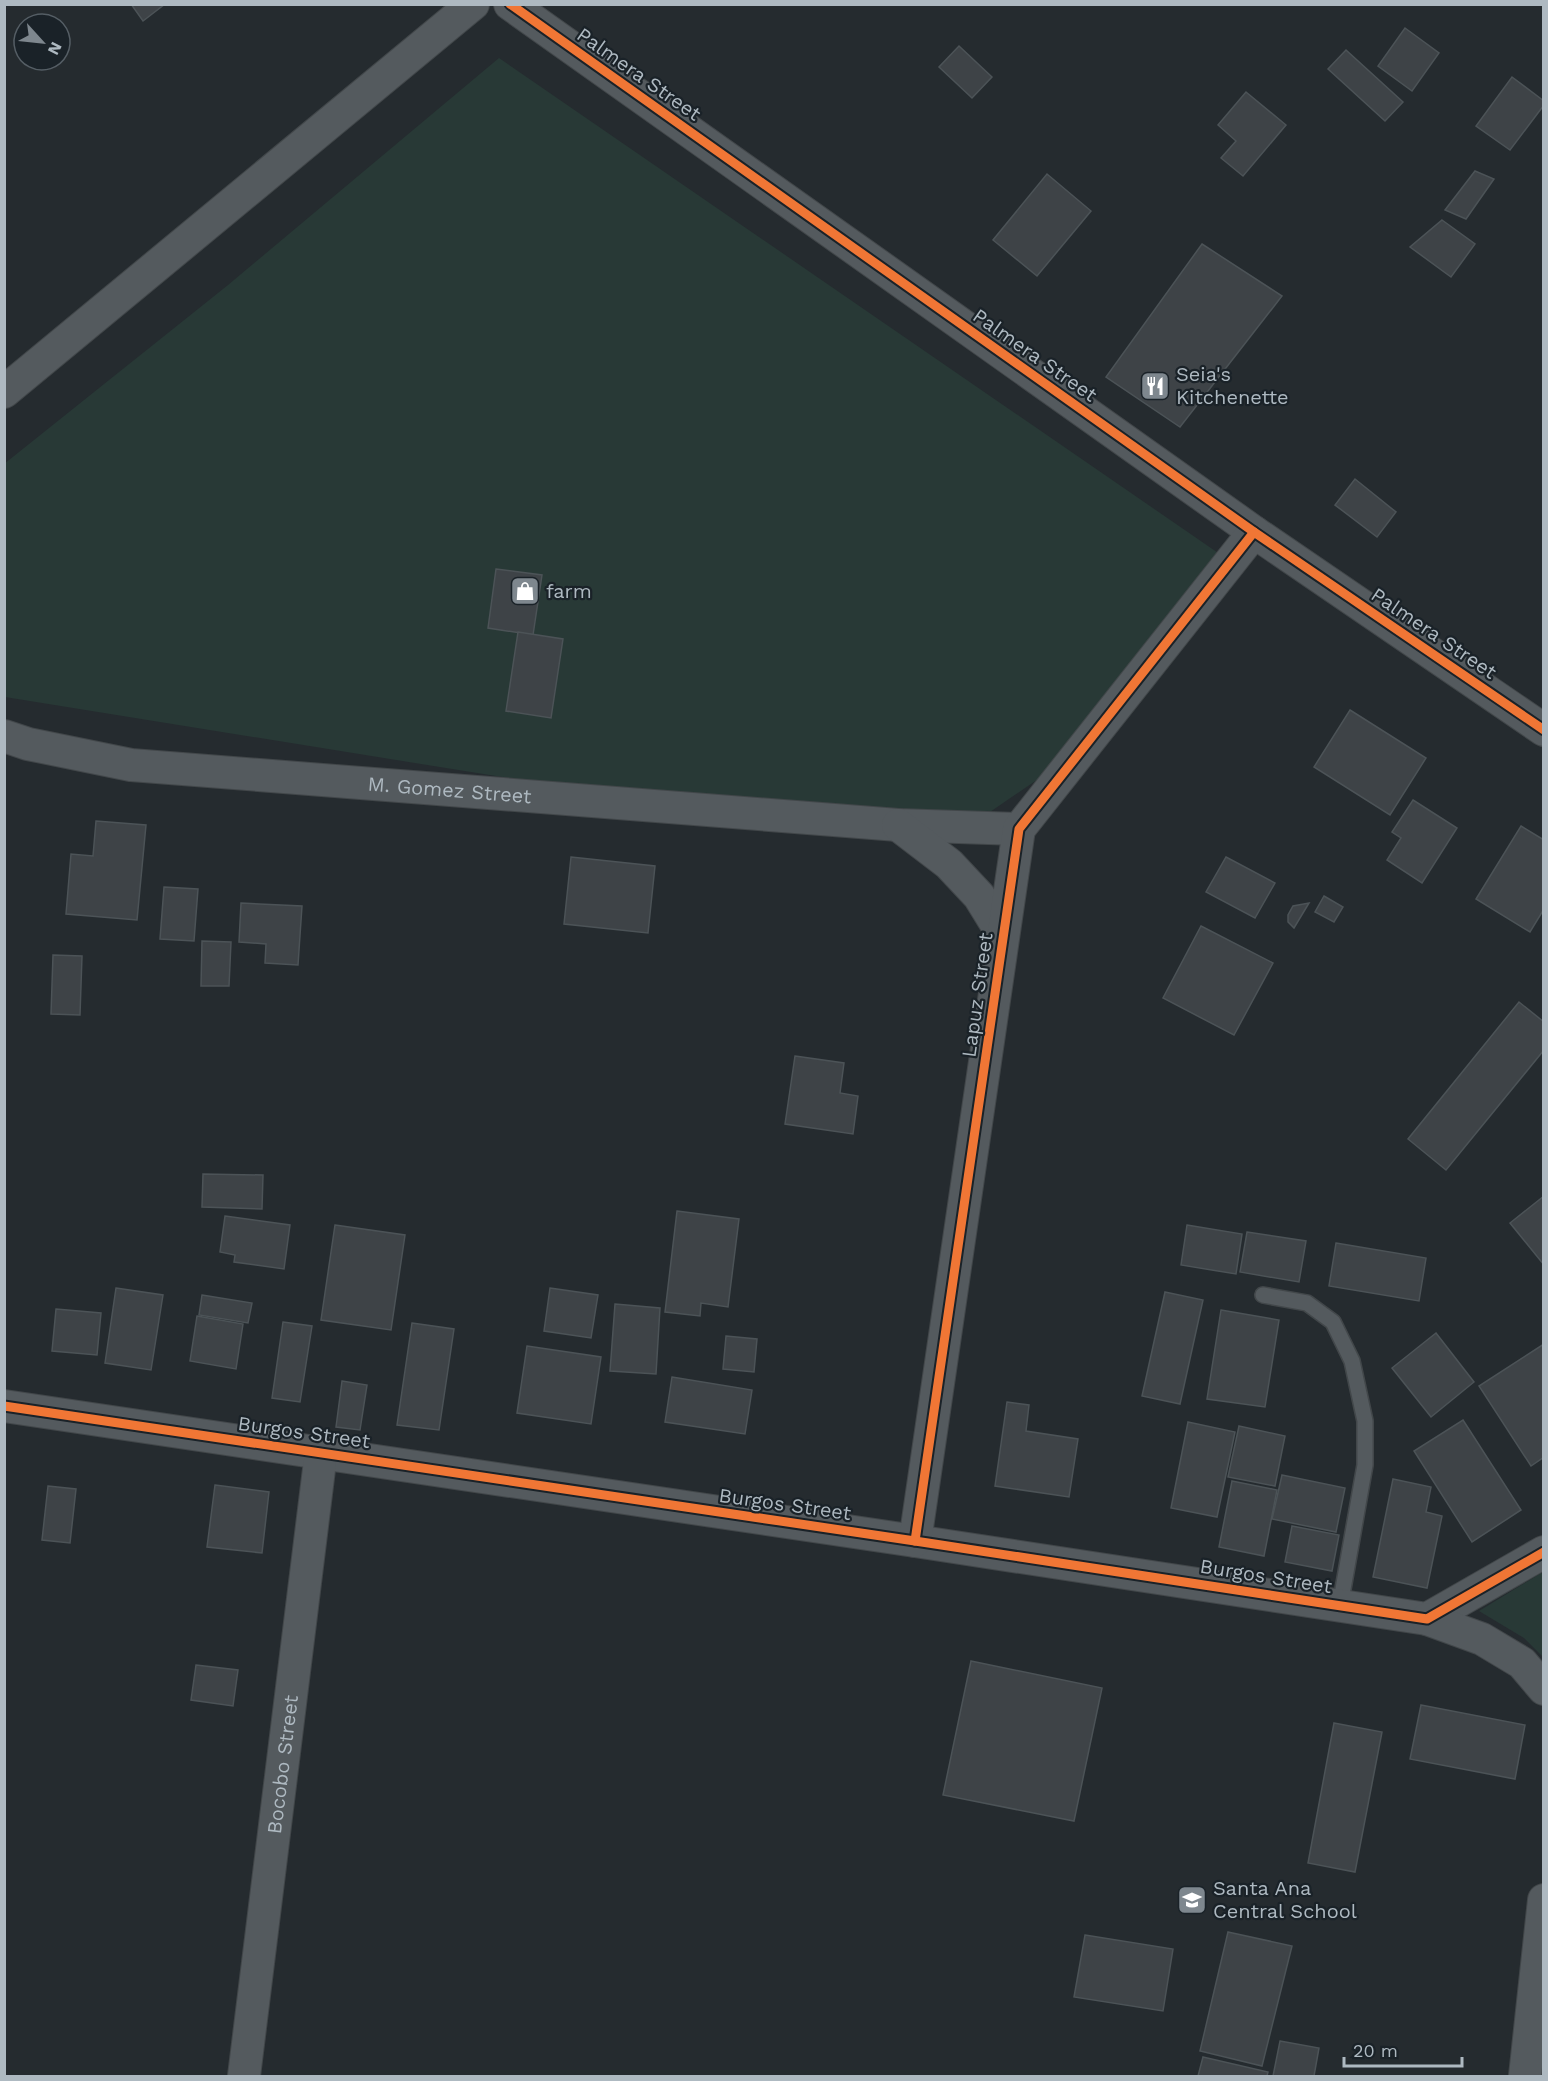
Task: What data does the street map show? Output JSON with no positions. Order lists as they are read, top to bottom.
{
  "streets": {
    "street": [
      "Palmera Street",
      "M. Gomez Street",
      "Lapuz Street",
      "Burgos Street",
      "Bocobo Street"
    ]
  },
  "crossings": [
    ["Palmera Street", "Lapuz Street"],
    ["M. Gomez Street", "Lapuz Street"],
    ["Lapuz Street", "Burgos Street"],
    ["Burgos Street", "Bocobo Street"]
  ],
  "places": {
    "restaurant": ["Seia's Kitchenette"],
    "shop": ["farm"],
    "school or university": ["Santa Ana Central School"]
  },
  "scale_bar": "20 m",
  "north": "bottom right"
}
